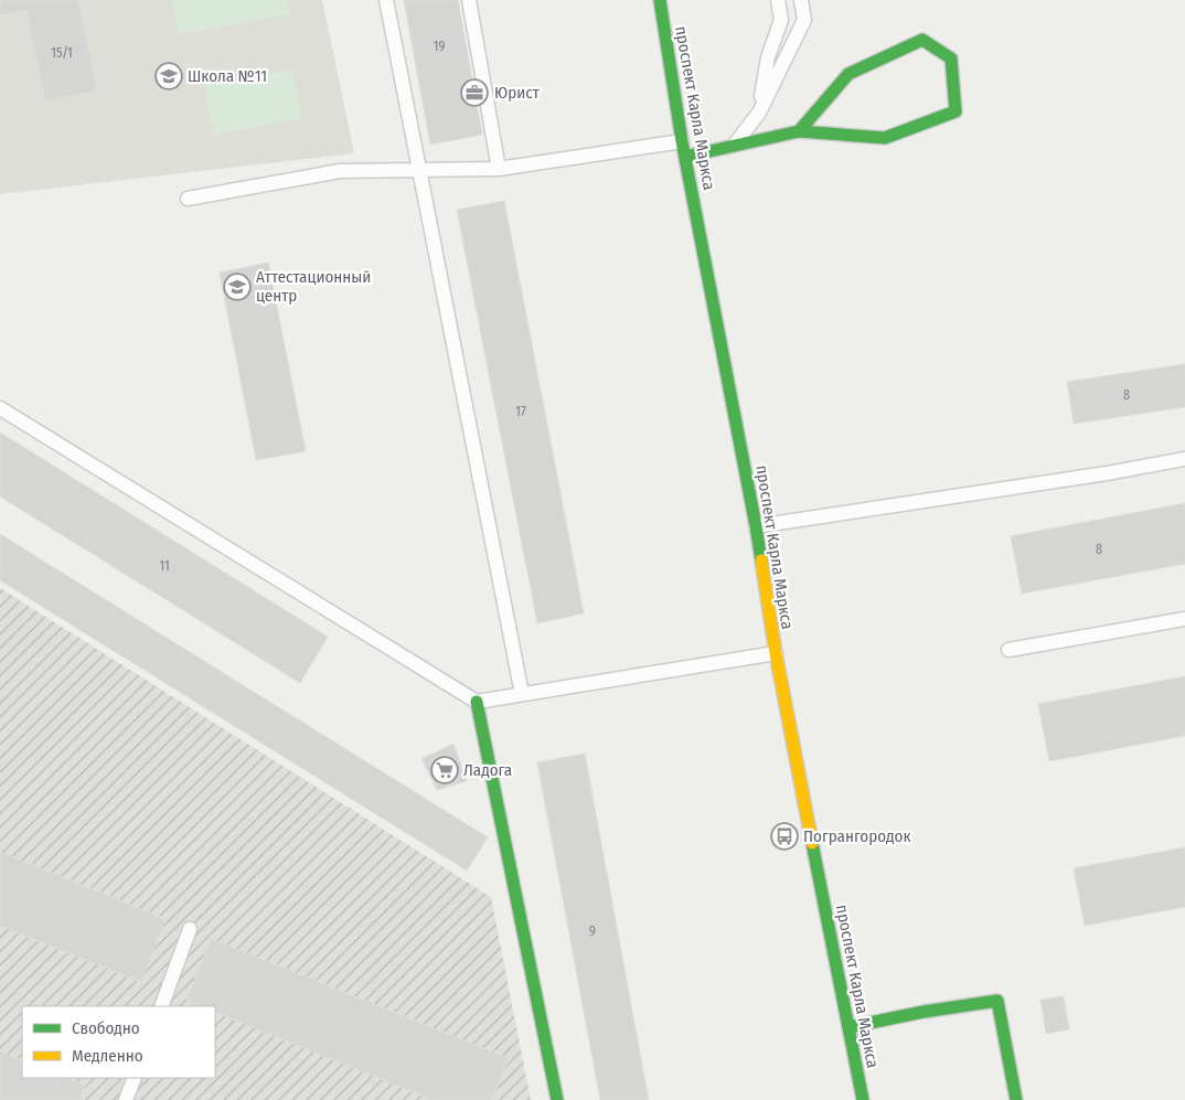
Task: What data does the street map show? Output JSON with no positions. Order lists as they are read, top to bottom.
{
  "streets": {
    "street": ["проспект Карла Маркса"]
  },
  "places": {
    "school or university": ["Школа №11", "Аттестационный центр"],
    "office": ["Юрист"],
    "supermarket": ["Ладога"],
    "bus stop": ["Погрангородок"]
  },
  "house_numbers": [
    "19",
    "15/1",
    "8",
    "17",
    "8",
    "11",
    "9"
  ],
  "legend": ["Свободно", "Медленно"]
}
